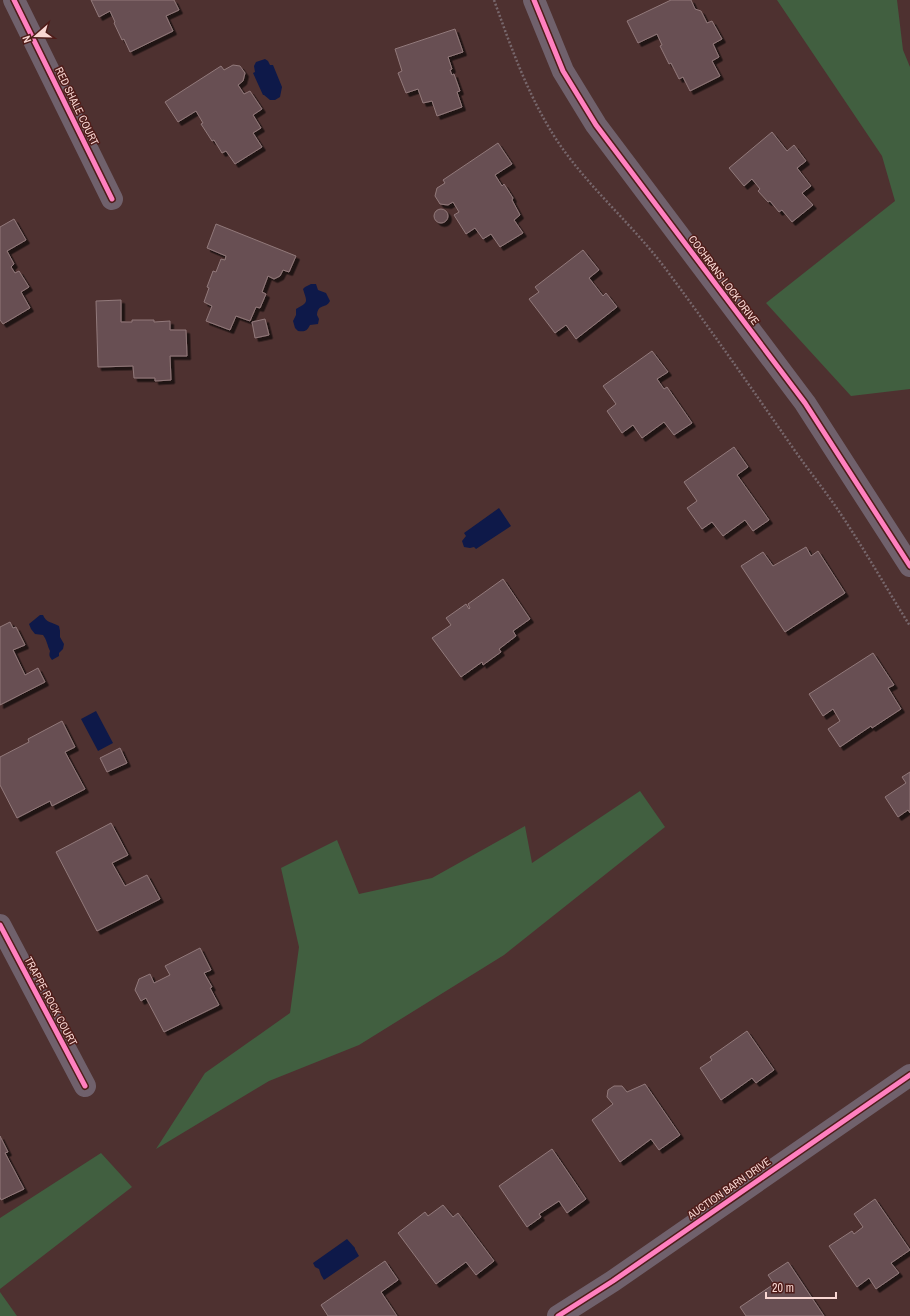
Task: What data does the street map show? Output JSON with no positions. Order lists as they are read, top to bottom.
{
  "streets": {
    "street": [
      "RED SHALE COURT",
      "COCHRANS LOCK DRIVE",
      "TRAPPE ROCK COURT",
      "AUCTION BARN DRIVE"
    ]
  },
  "scale_bar": "20 m",
  "north": "left"
}
